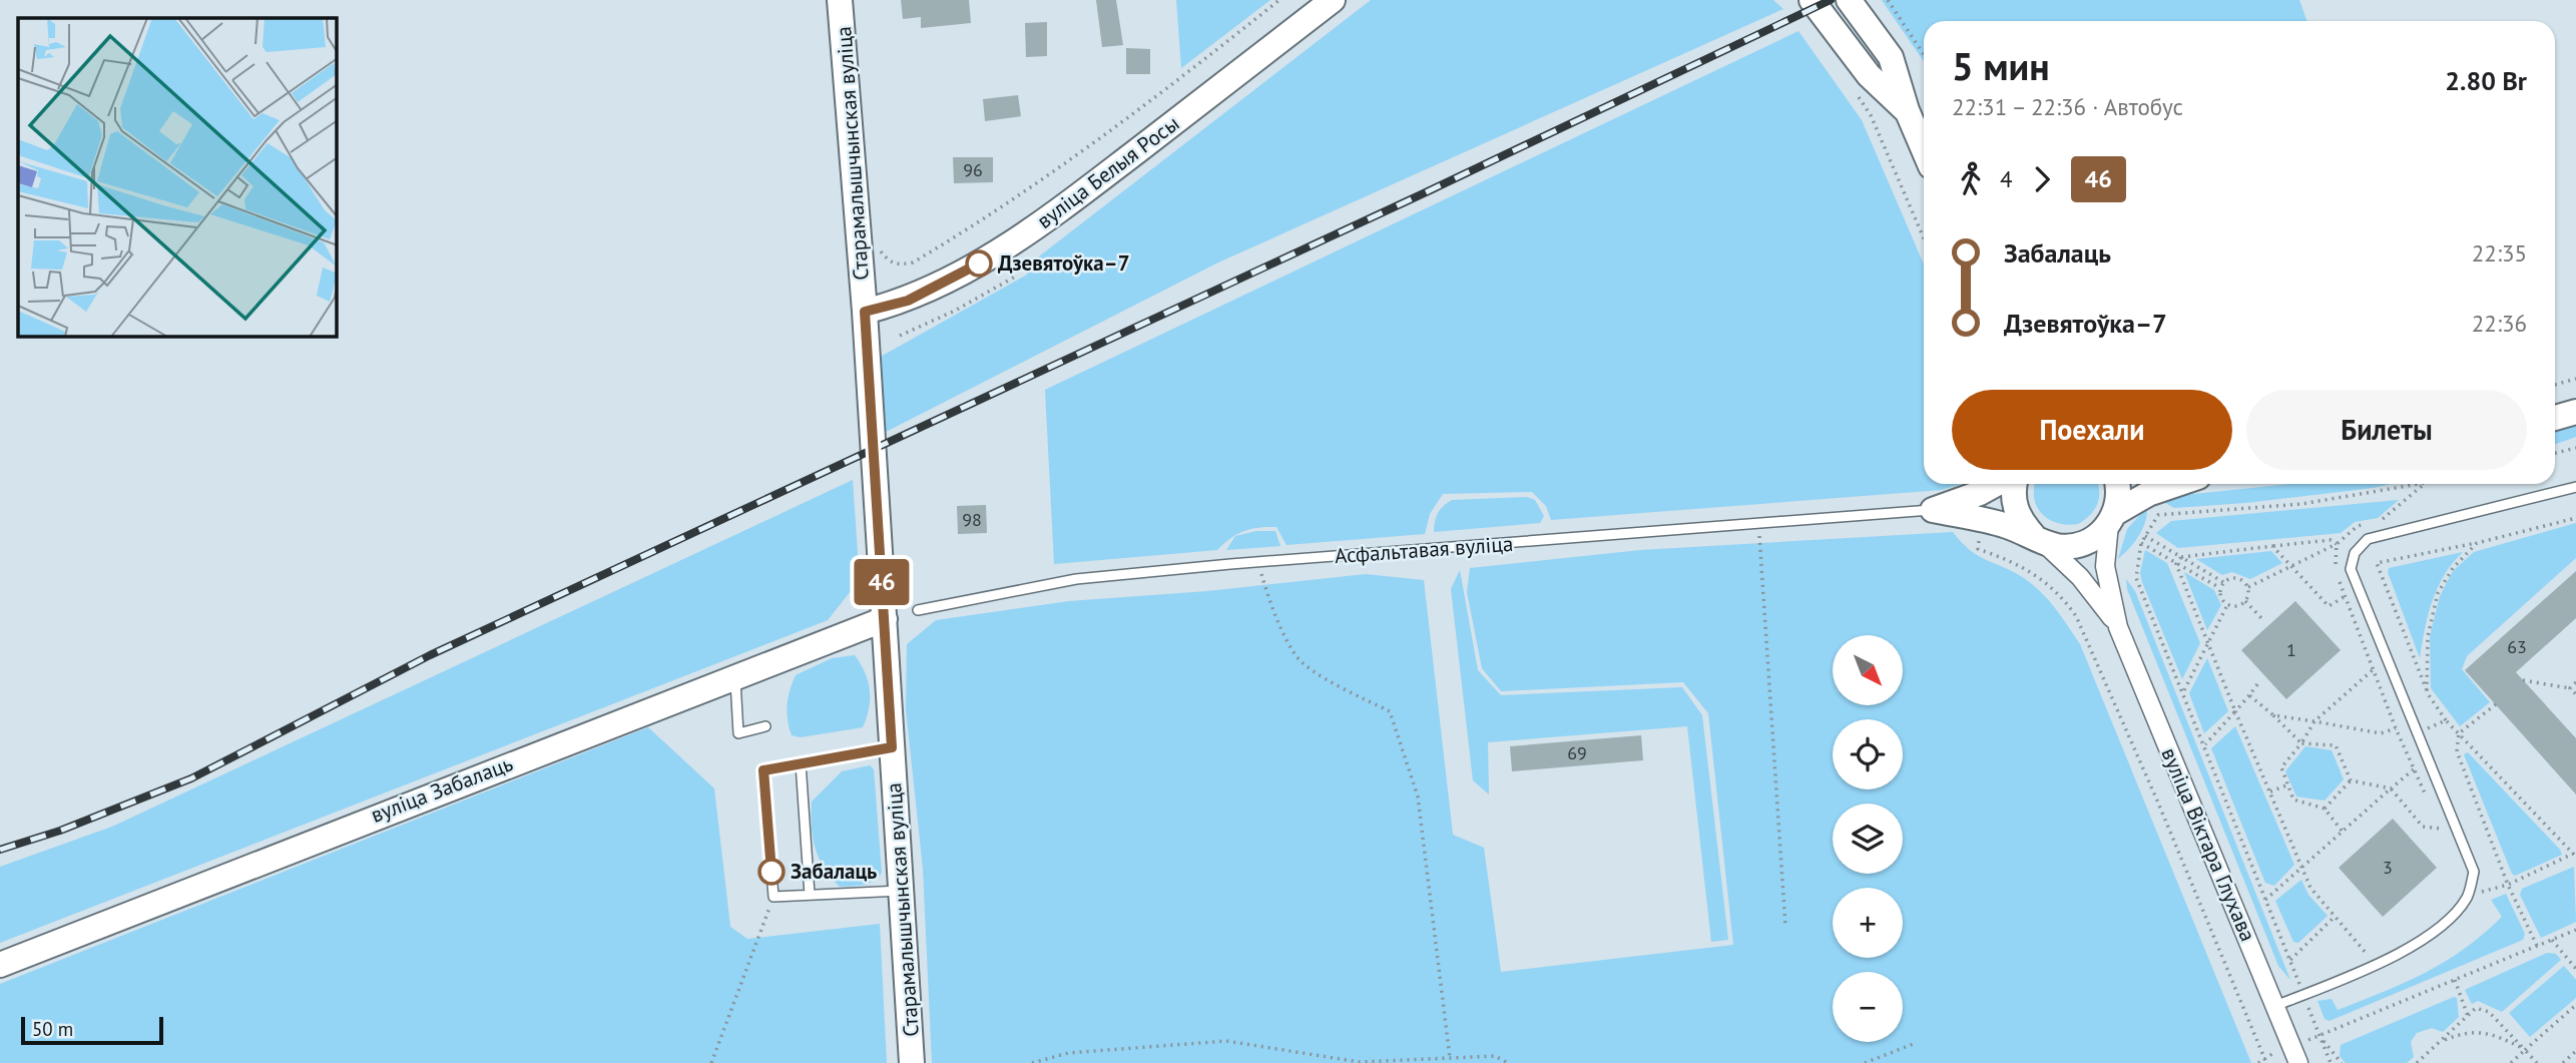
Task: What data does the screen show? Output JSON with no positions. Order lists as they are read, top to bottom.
{
  "streets": {
    "street": [
      "Старамалышчынская вуліца",
      "вуліца Белыя Росы",
      "вуліца Забалаць",
      "вуліца Віктара Глухава"
    ],
    "lane": ["Асфальтавая вуліца"]
  },
  "crossings": [
    ["Старамалышчынская вуліца", "вуліца Белыя Росы"],
    ["Старамалышчынская вуліца", "вуліца Забалаць"]
  ],
  "places": ["Дзевятоўка–7", "Забалаць"],
  "lines": ["bus line 46"],
  "house_numbers": [
    "96",
    "98",
    "63",
    "1",
    "69",
    "3"
  ],
  "scale_bar": "50 m",
  "north": "bottom right",
  "page": {
    "on_map": "46",
    "heading": ["5 мин", "22:31 – 22:36 · Автобус", "2.80 Br"],
    "legs": ["4", "46"],
    "list": [
      {
        "name": "Забалаць",
        "value": "22:35"
      },
      {
        "name": "Дзевятоўка–7",
        "value": "22:36"
      }
    ],
    "buttons": ["Поехали", "Билеты"],
    "map_buttons": ["+", "−"],
    "scale": "50 m"
  }
}
